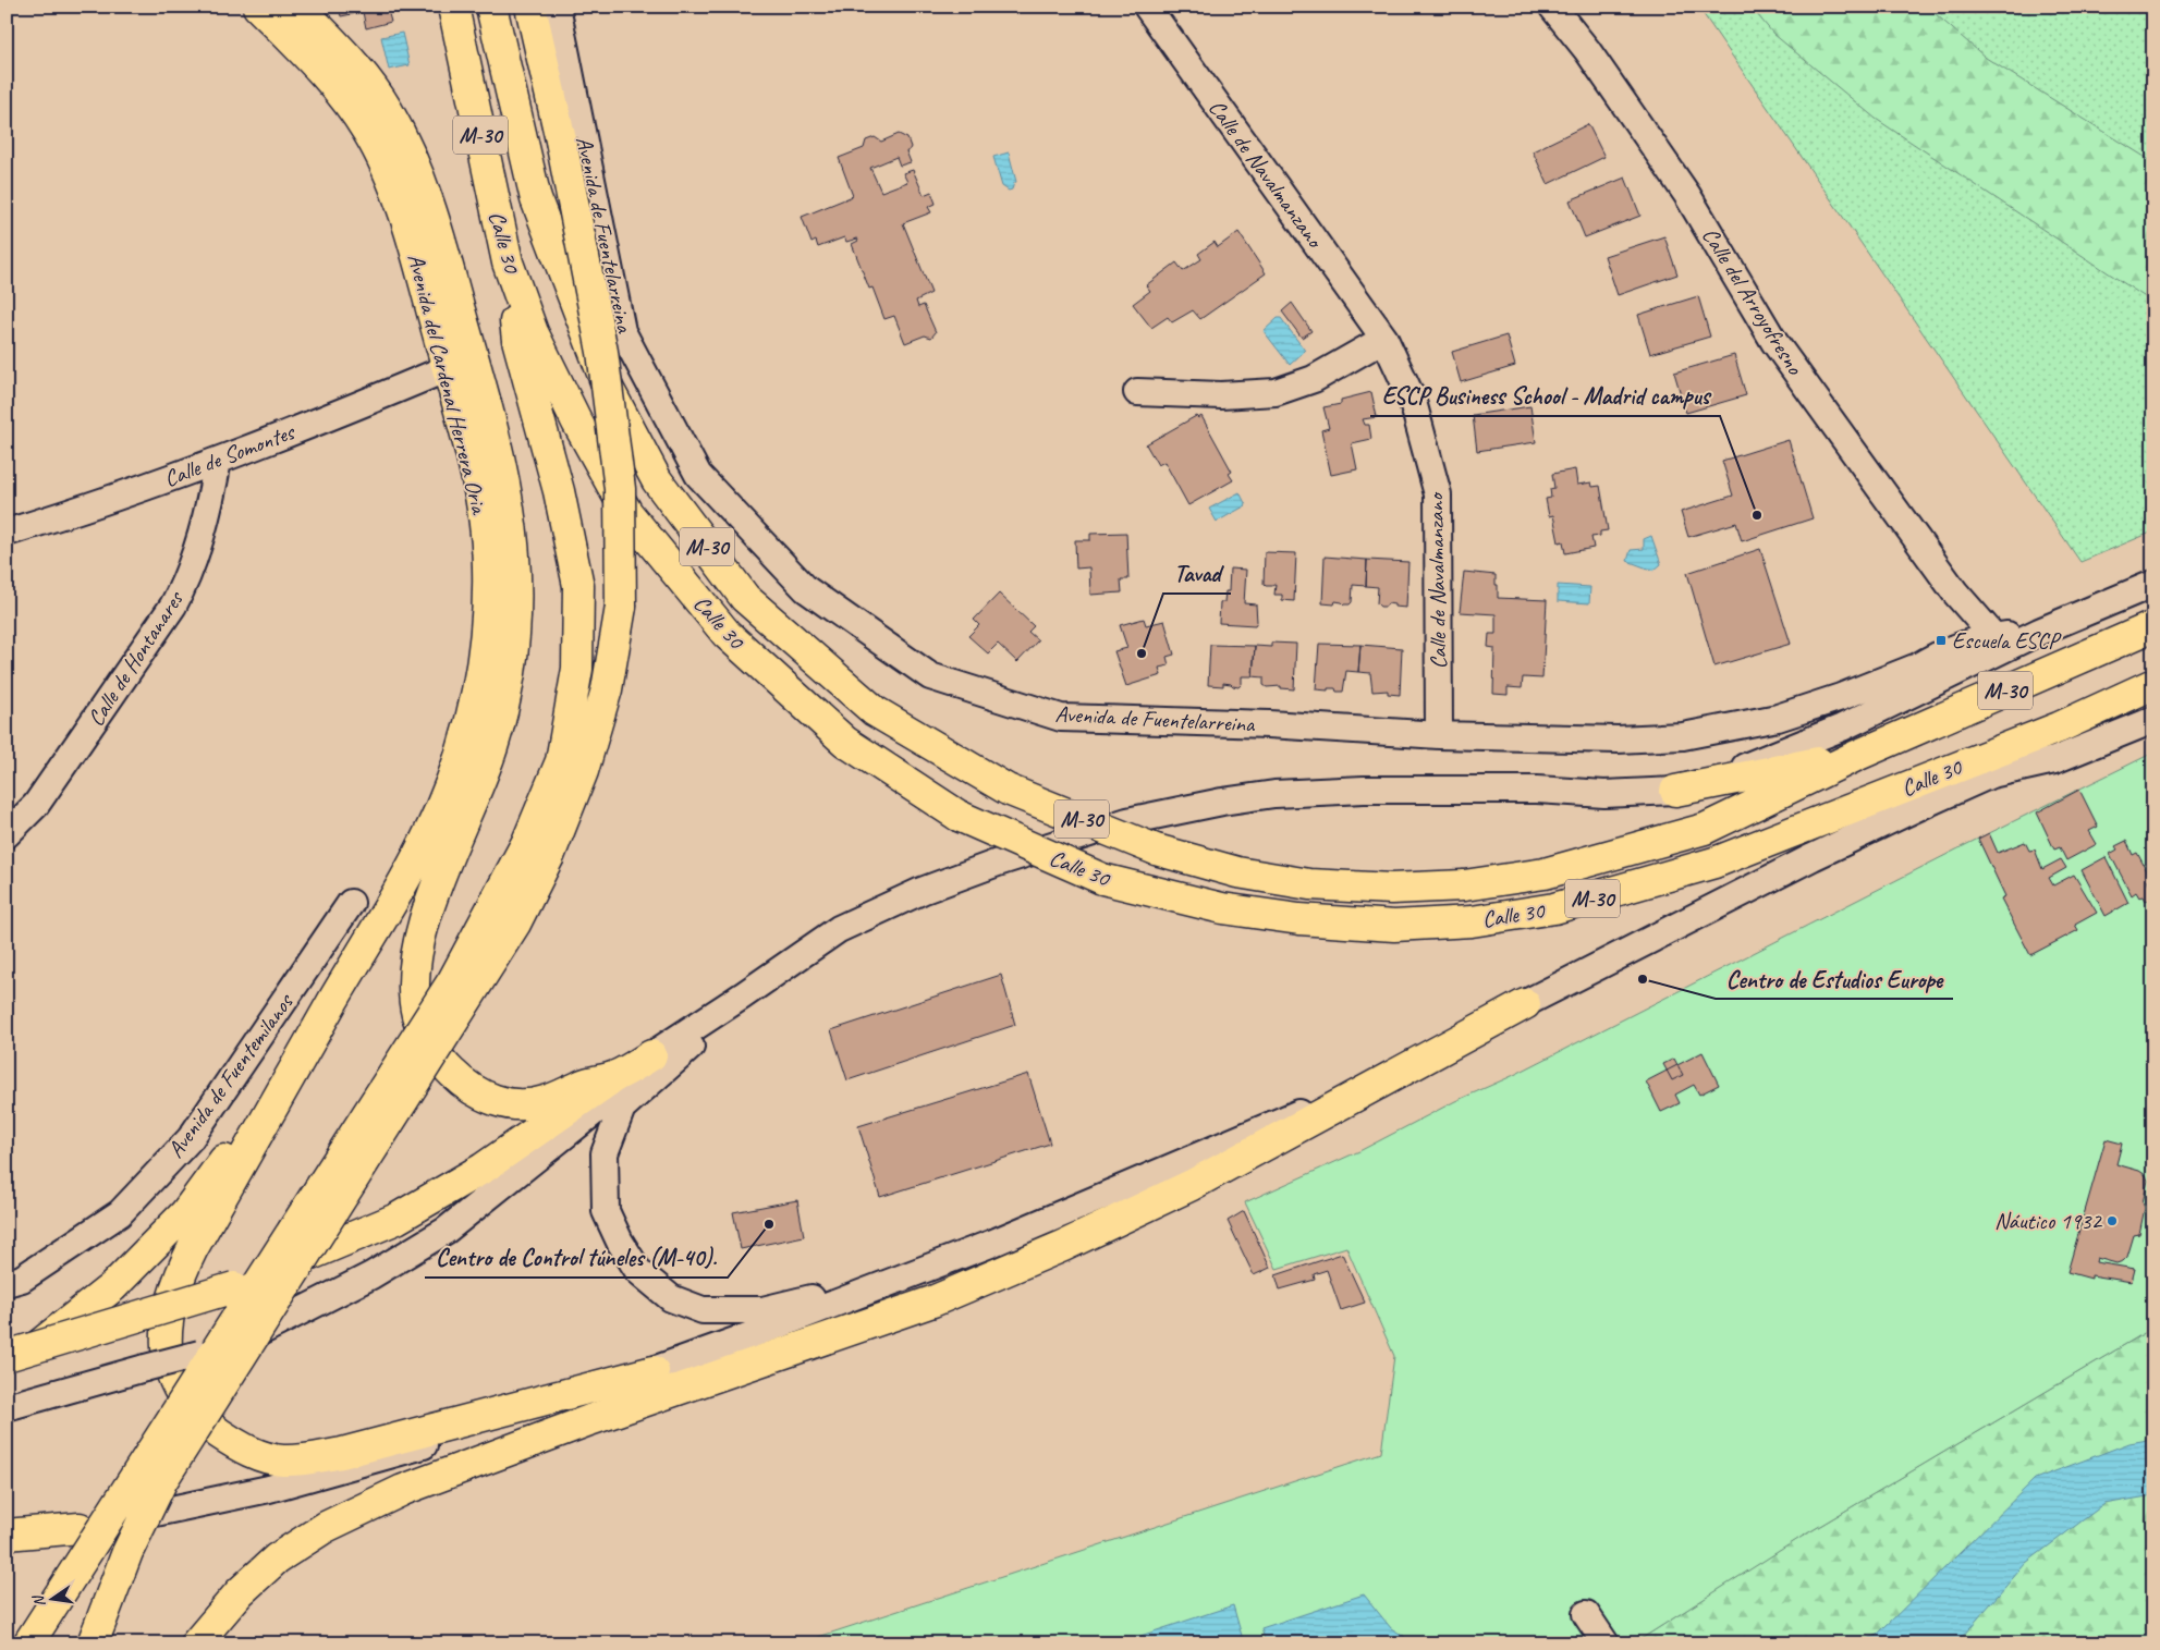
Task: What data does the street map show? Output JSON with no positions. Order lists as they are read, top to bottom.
{
  "streets": {
    "main road": ["M-30", "Calle 30", "Avenida del Cardenal Herrera Oria"],
    "street": [
      "Calle de Navalmanzano",
      "Avenida de Fuentelarreina",
      "Calle del Arroyofresno",
      "Calle de Somontes",
      "Calle de Hontanares",
      "Avenida de Fuentemilanos"
    ]
  },
  "crossings": [
    ["Calle de Navalmanzano", "Avenida de Fuentelarreina"],
    ["Avenida de Fuentelarreina", "Calle del Arroyofresno"],
    ["Avenida del Cardenal Herrera Oria", "Calle de Somontes"],
    ["Calle de Somontes", "Calle de Hontanares"]
  ],
  "places": {
    "other": [
      "ESCP Business School - Madrid campus",
      "Tavad",
      "Centro de Estudios Europe",
      "Náutico 1932",
      "Centro de Control túneles (M-40)."
    ],
    "transit": ["Escuela ESCP"]
  },
  "north": "left"
}
